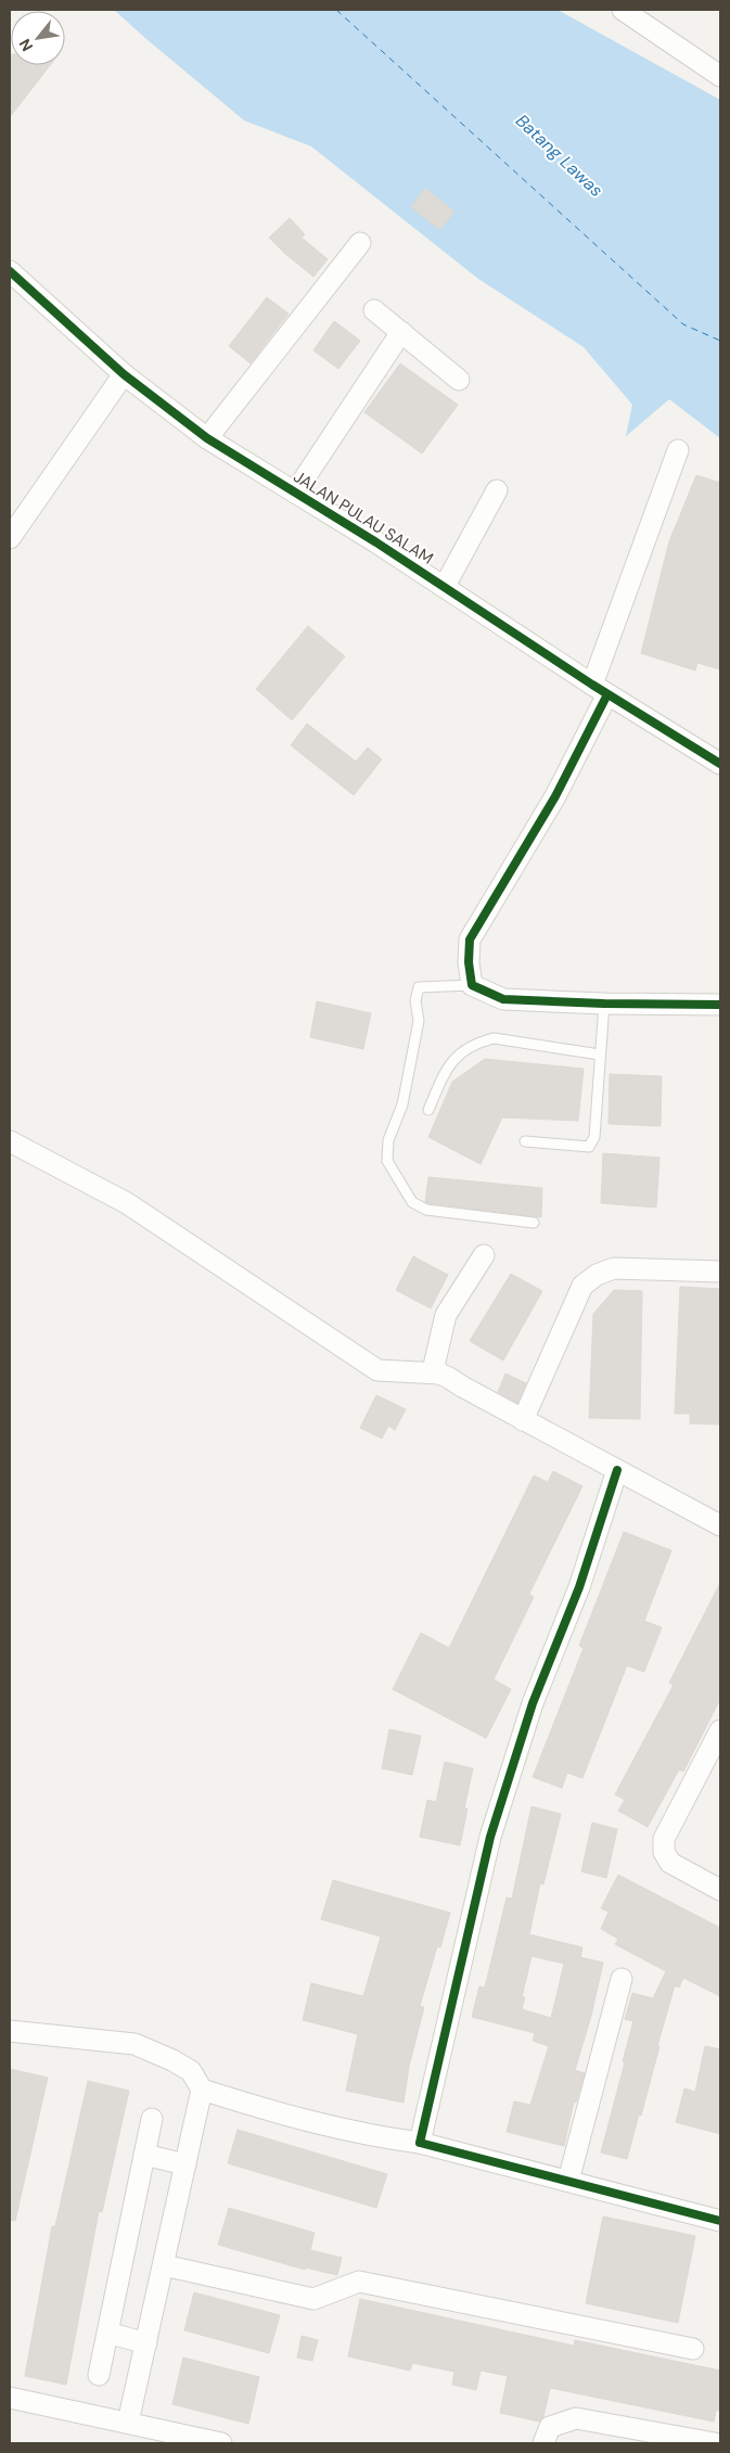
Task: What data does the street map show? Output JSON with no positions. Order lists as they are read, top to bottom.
{
  "streets": {
    "street": ["JALAN PULAU SALAM"]
  },
  "water": ["Batang Lawas"],
  "north": "bottom left"
}
